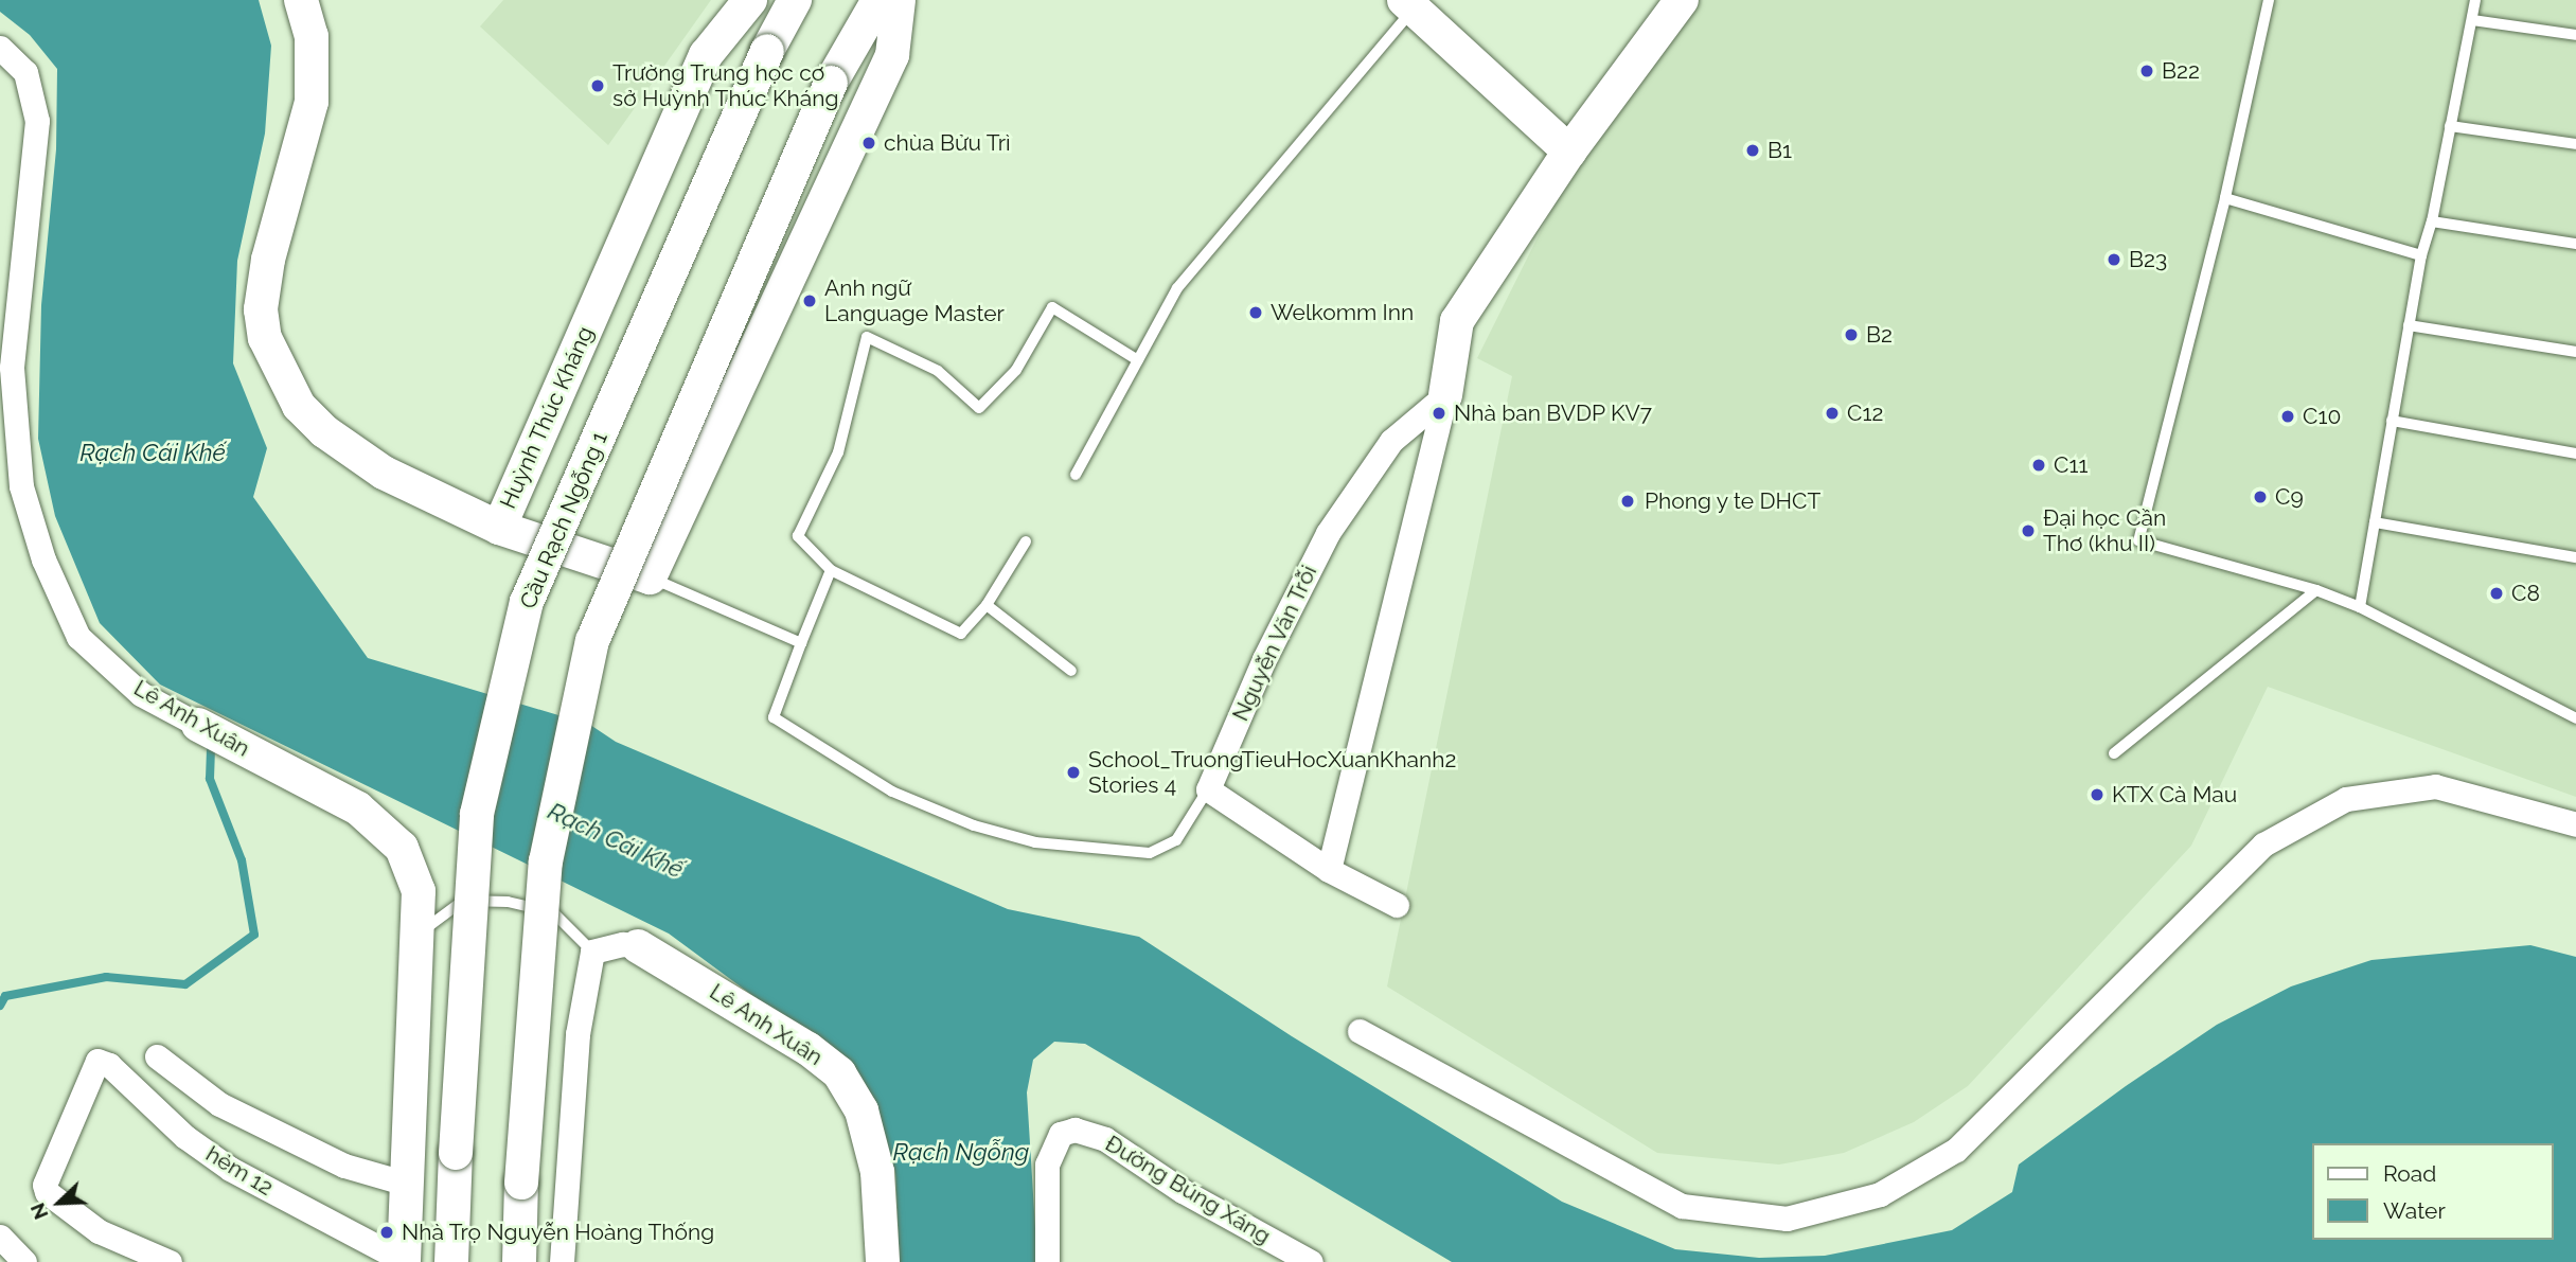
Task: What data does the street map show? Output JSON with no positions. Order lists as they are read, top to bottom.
{
  "streets": {
    "street": [
      "Huỳnh Thúc Kháng",
      "Cầu Rạch Ngỗng 1",
      "Nguyễn Văn Trỗi",
      "Lê Anh Xuân",
      "hẻm 12",
      "Đường Búng Xáng"
    ]
  },
  "crossings": [
    ["Lê Anh Xuân", "hẻm 12"]
  ],
  "water": ["Rạch Cái Khế", "Rạch Ngỗng"],
  "places": [
    "B22",
    "Trường Trung học cơ sở Huỳnh Thúc Kháng",
    "chùa Bửu Trì",
    "B1",
    "B23",
    "Anh ngữ Language Master",
    "Welkomm Inn",
    "B2",
    "Nhà ban BVDP KV7",
    "C12",
    "C10",
    "C11",
    "C9",
    "Phong y te DHCT",
    "Đại học Cần Thơ (khu II)",
    "C8",
    "School_TruongTieuHocXuanKhanh2 Stories 4",
    "KTX Cà Mau",
    "Nhà Trọ Nguyễn Hoàng Thống"
  ],
  "legend": ["Road", "Water"],
  "north": "bottom left"
}
